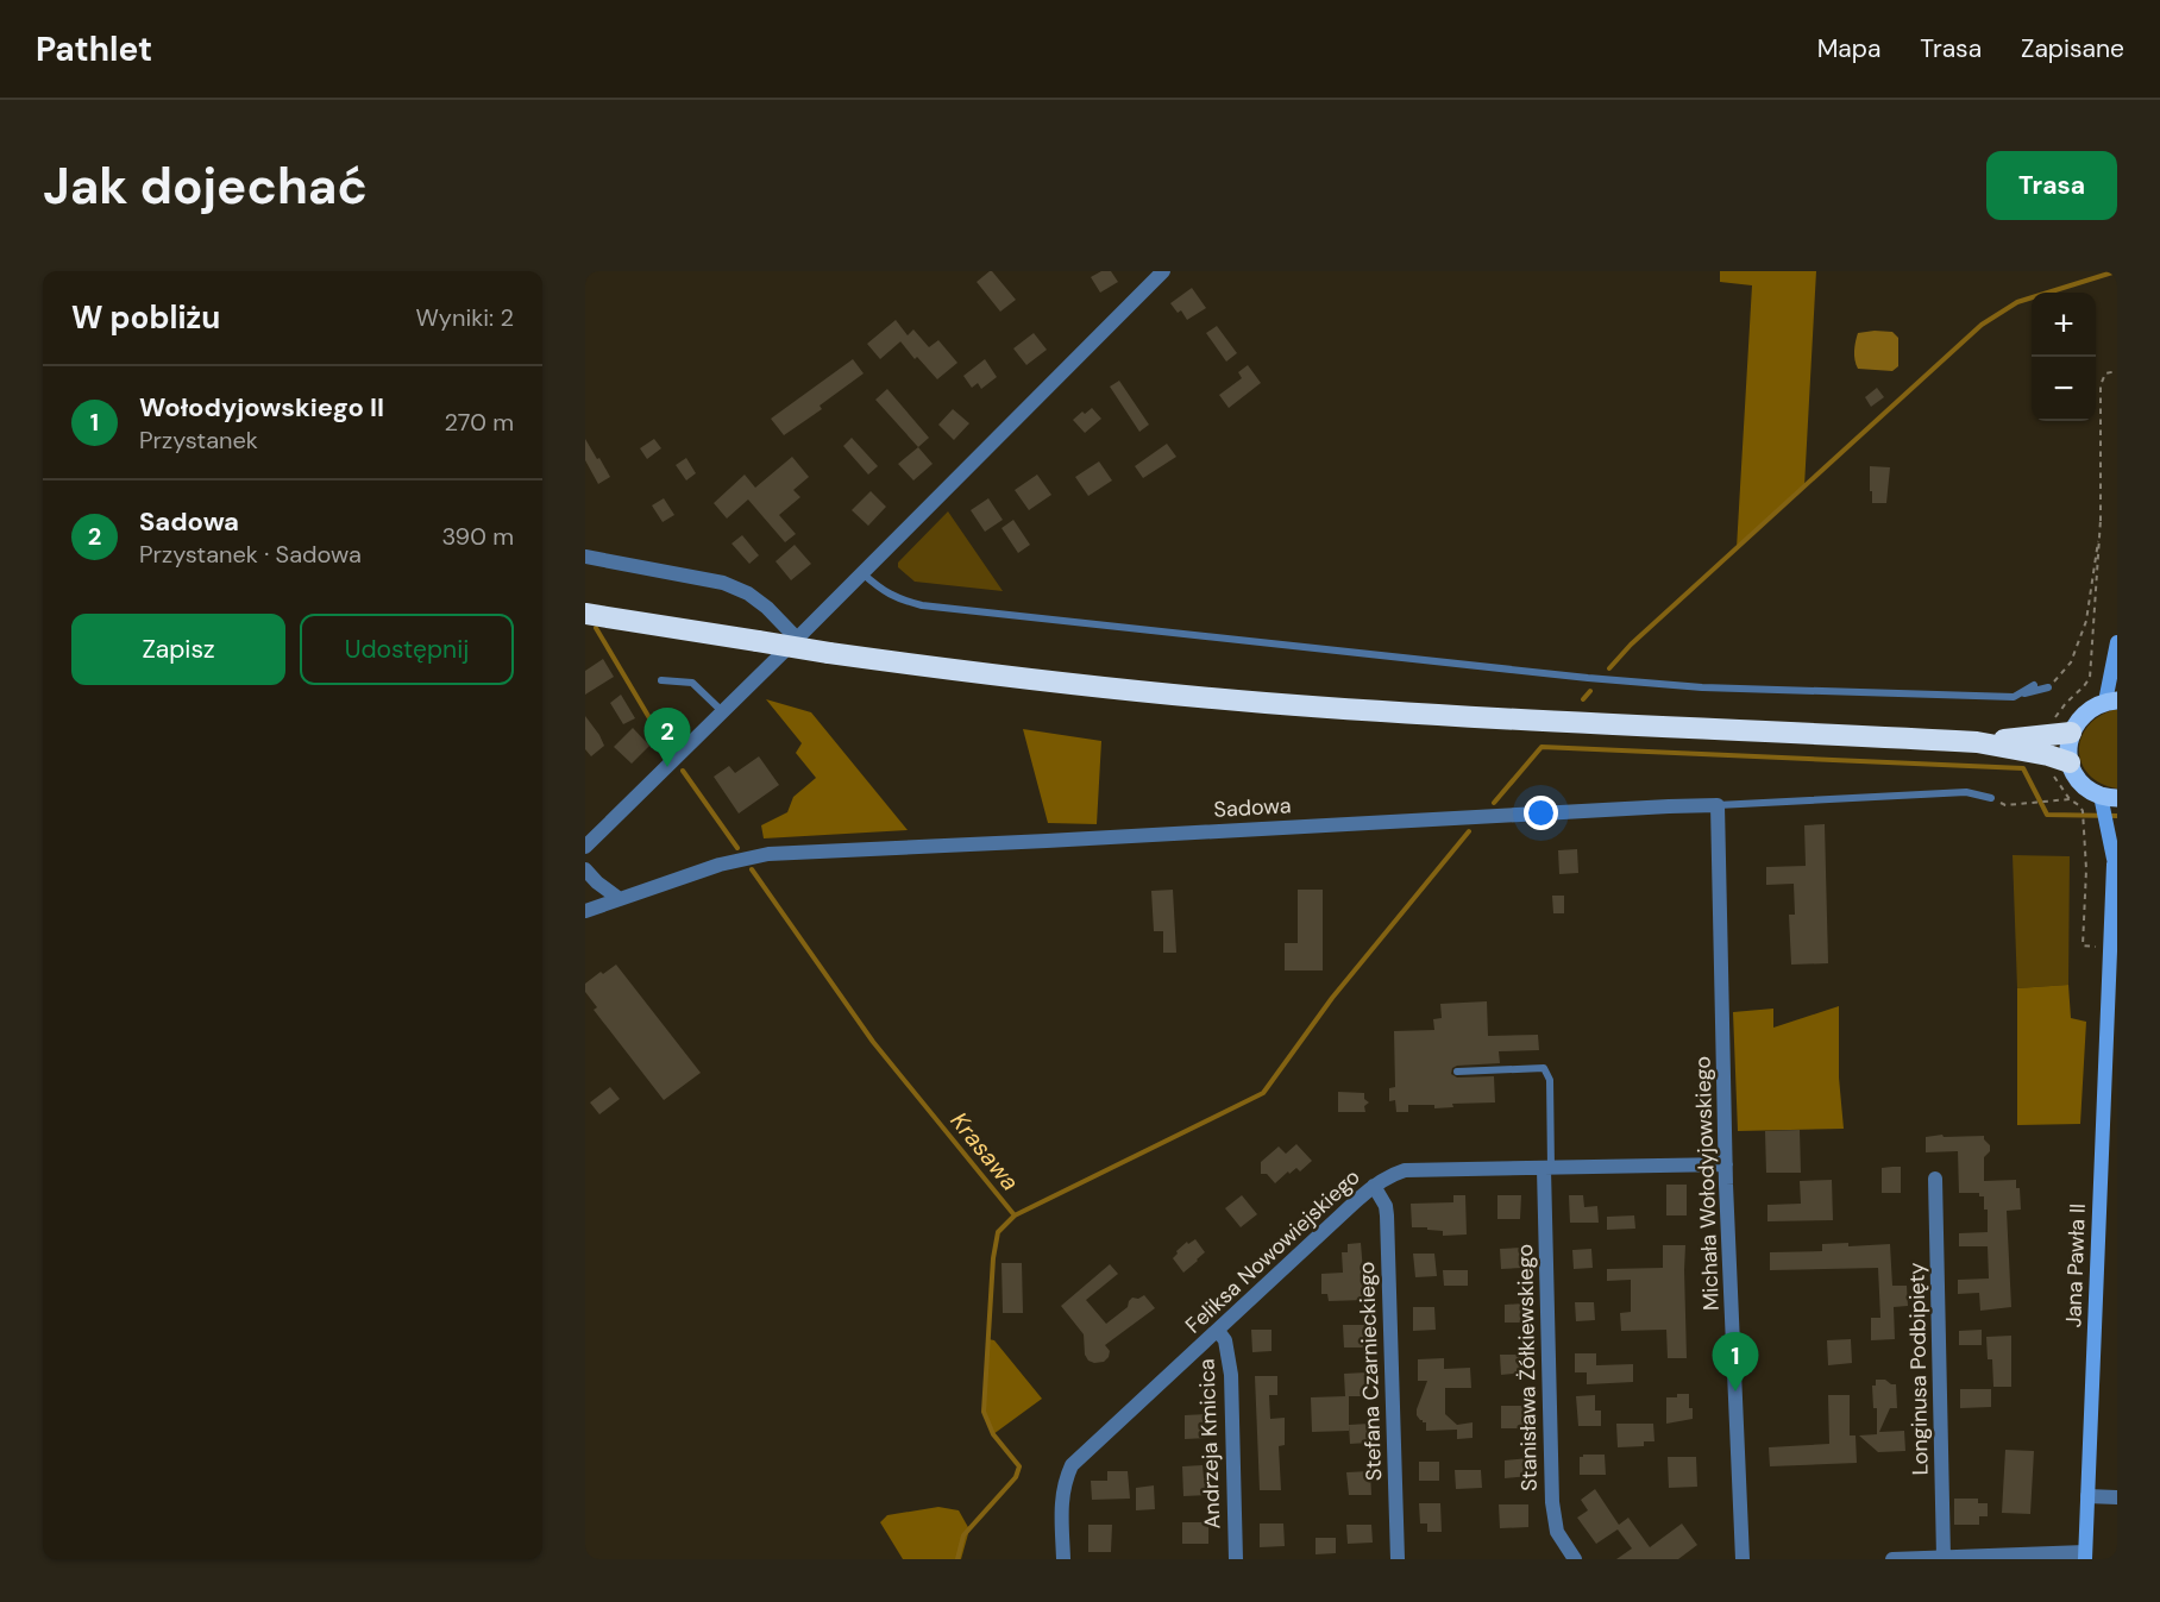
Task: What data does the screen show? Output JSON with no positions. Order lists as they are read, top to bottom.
{
  "streets": {
    "main road": ["Jana Pawła II"],
    "street": [
      "Sadowa",
      "Michała Wołodyjowskiego",
      "Feliksa Nowowiejskiego",
      "Stanisława Żółkiewskiego",
      "Longinusa Podbipięty",
      "Stefana Czarnieckiego",
      "Andrzeja Kmicica"
    ]
  },
  "crossings": [
    ["Sadowa", "Michała Wołodyjowskiego"],
    ["Michała Wołodyjowskiego", "Feliksa Nowowiejskiego"],
    ["Feliksa Nowowiejskiego", "Stanisława Żółkiewskiego"],
    ["Feliksa Nowowiejskiego", "Stefana Czarnieckiego"],
    ["Feliksa Nowowiejskiego", "Andrzeja Kmicica"]
  ],
  "water": ["Krasawa"],
  "page": {
    "header": "Pathlet",
    "nav": ["Mapa", "Trasa", "Zapisane"],
    "buttons": [
      "Trasa",
      ["Zapisz", "Udostępnij"]
    ],
    "title": "Jak dojechać",
    "heading": ["W pobliżu", "Wyniki: 2"],
    "map_buttons": ["+", "−"],
    "list": [
      {
        "mark": "1",
        "name": "Wołodyjowskiego II",
        "note": "Przystanek",
        "value": "270 m"
      },
      {
        "mark": "2",
        "name": "Sadowa",
        "note": "Przystanek · Sadowa",
        "value": "390 m"
      }
    ],
    "pins": ["2", "1"]
  }
}
